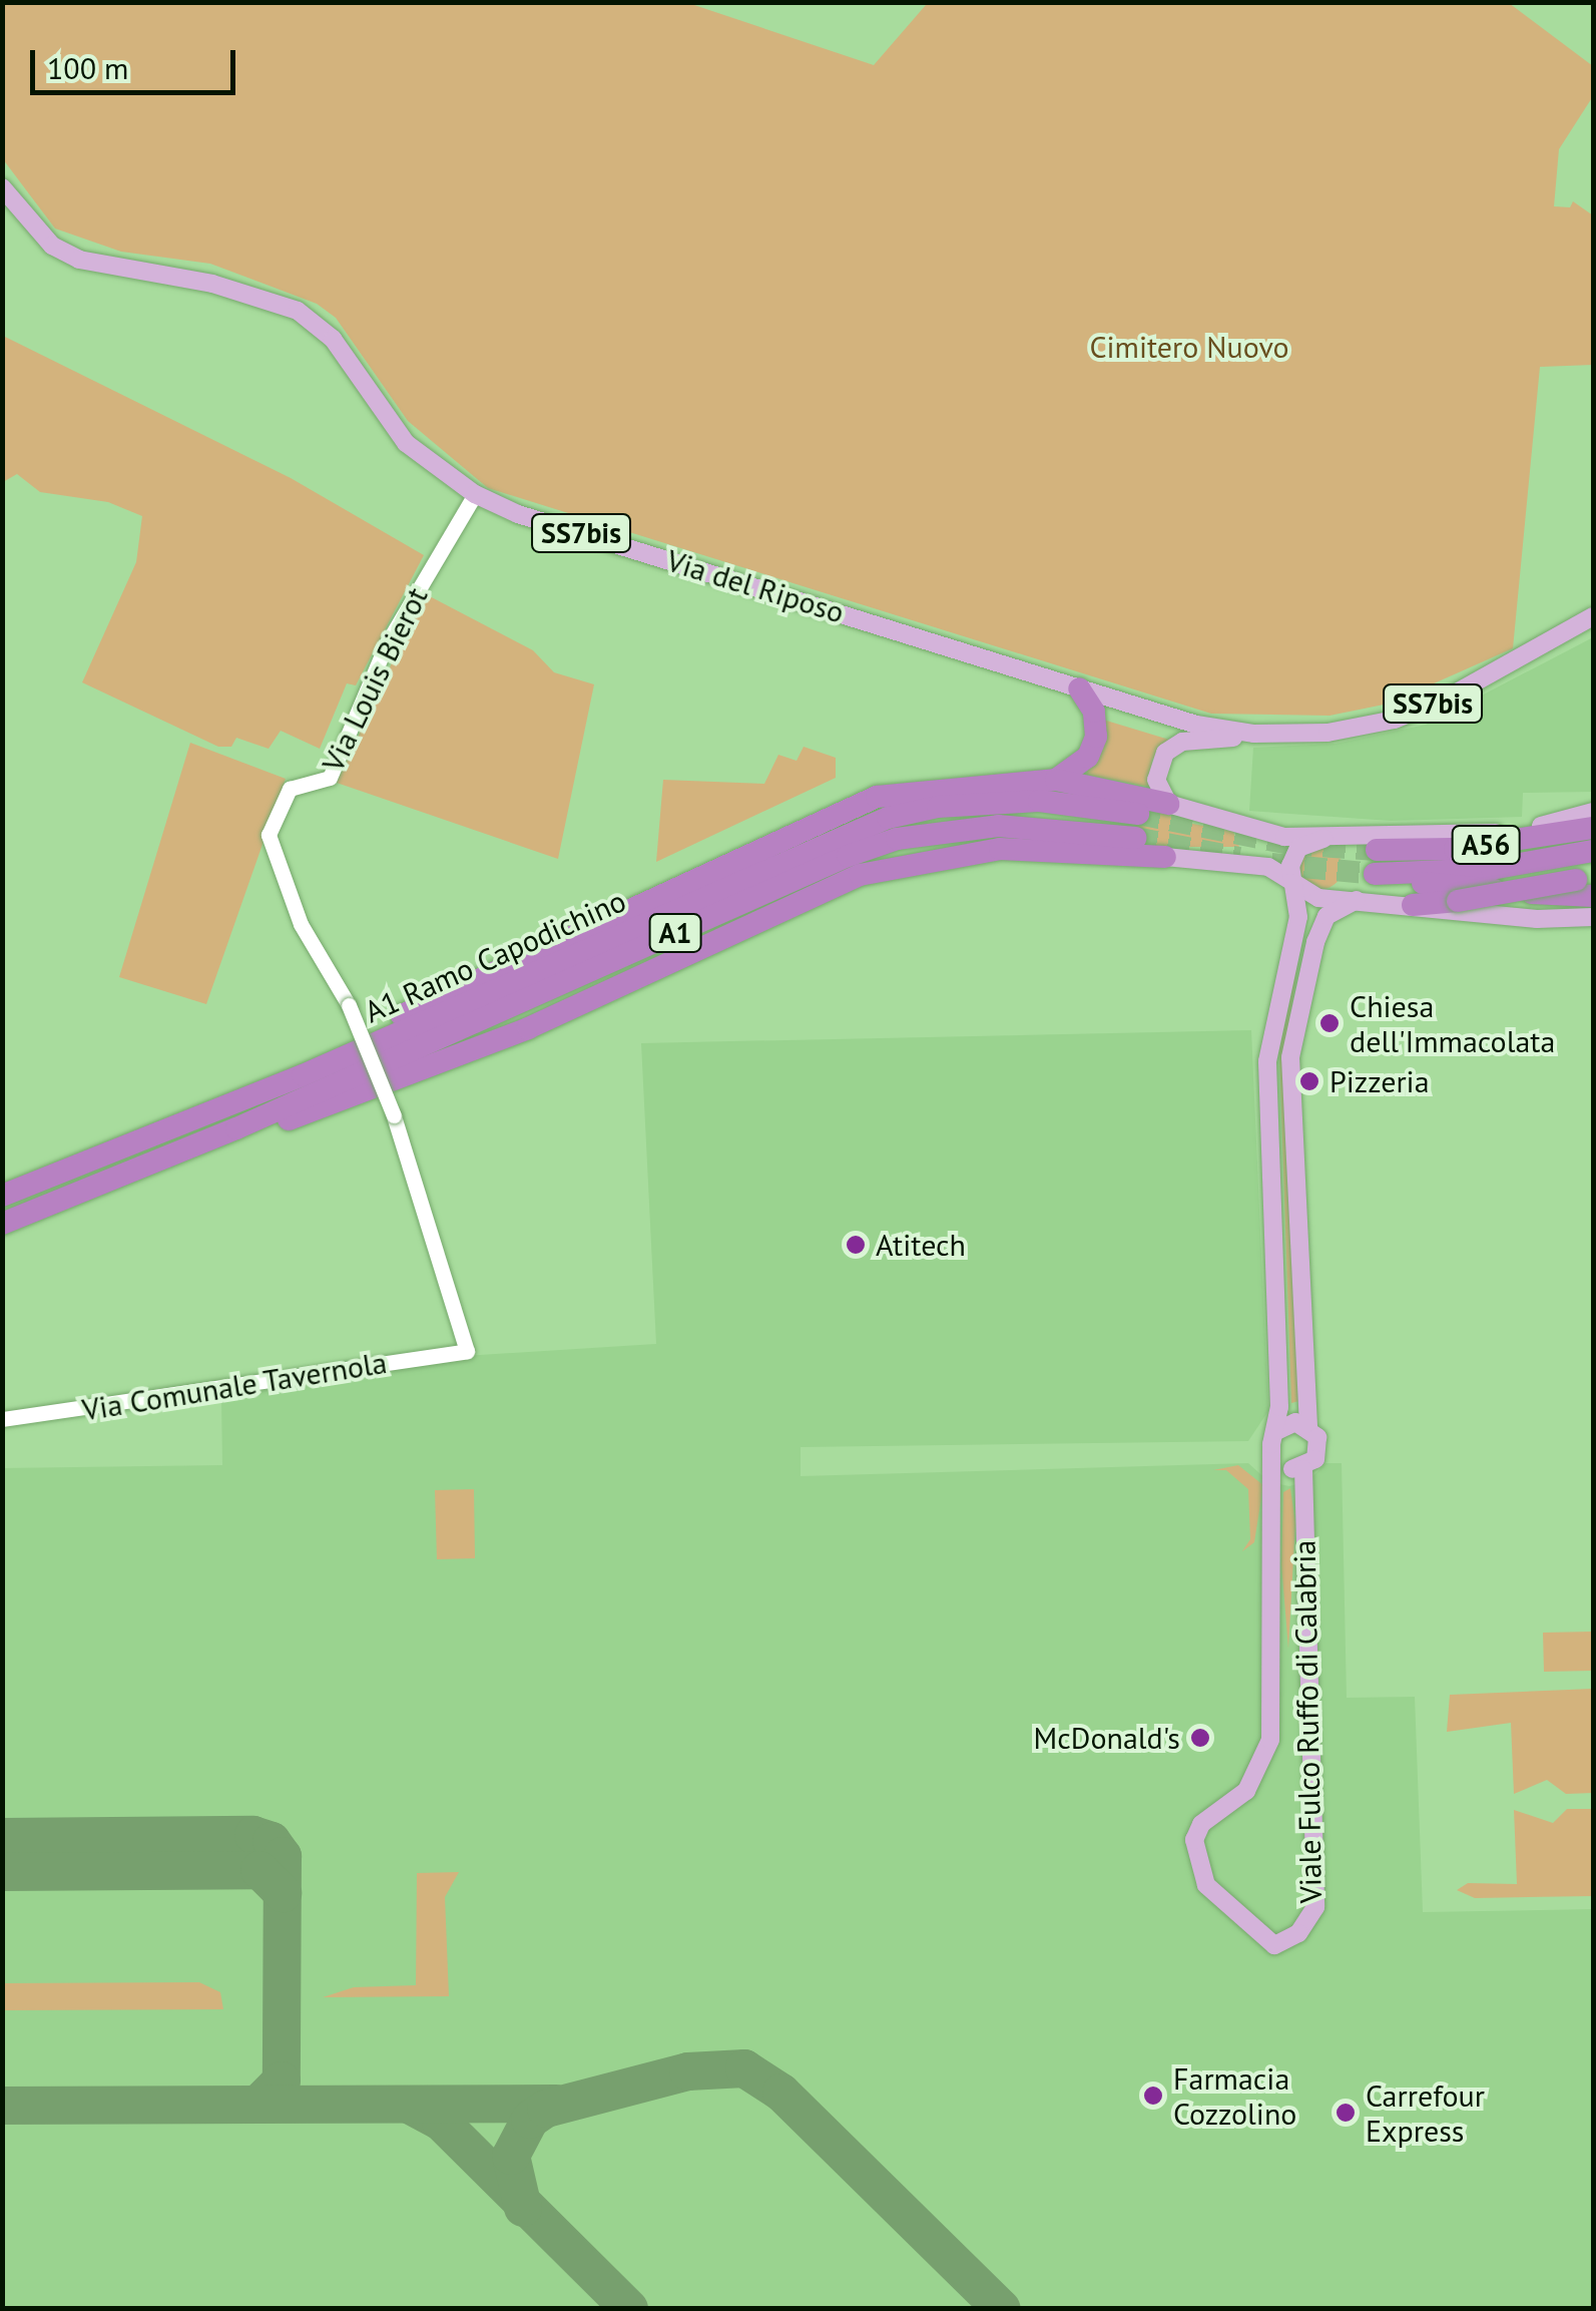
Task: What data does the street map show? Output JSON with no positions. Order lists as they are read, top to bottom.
{
  "streets": {
    "highway": ["A56", "A1", "A1 Ramo Capodichino"],
    "main road": ["SS7bis", "Via del Riposo", "Viale Fulco Ruffo di Calabria"],
    "street": ["Via Louis Bierot", "Via Comunale Tavernola"]
  },
  "crossings": [
    ["Via del Riposo", "Via Louis Bierot"],
    ["Via Louis Bierot", "Via Comunale Tavernola"]
  ],
  "parks": ["Cimitero Nuovo"],
  "places": [
    "Chiesa dell'Immacolata",
    "Pizzeria",
    "Atitech",
    "McDonald's",
    "Farmacia Cozzolino",
    "Carrefour Express"
  ],
  "scale_bar": "100 m"
}
